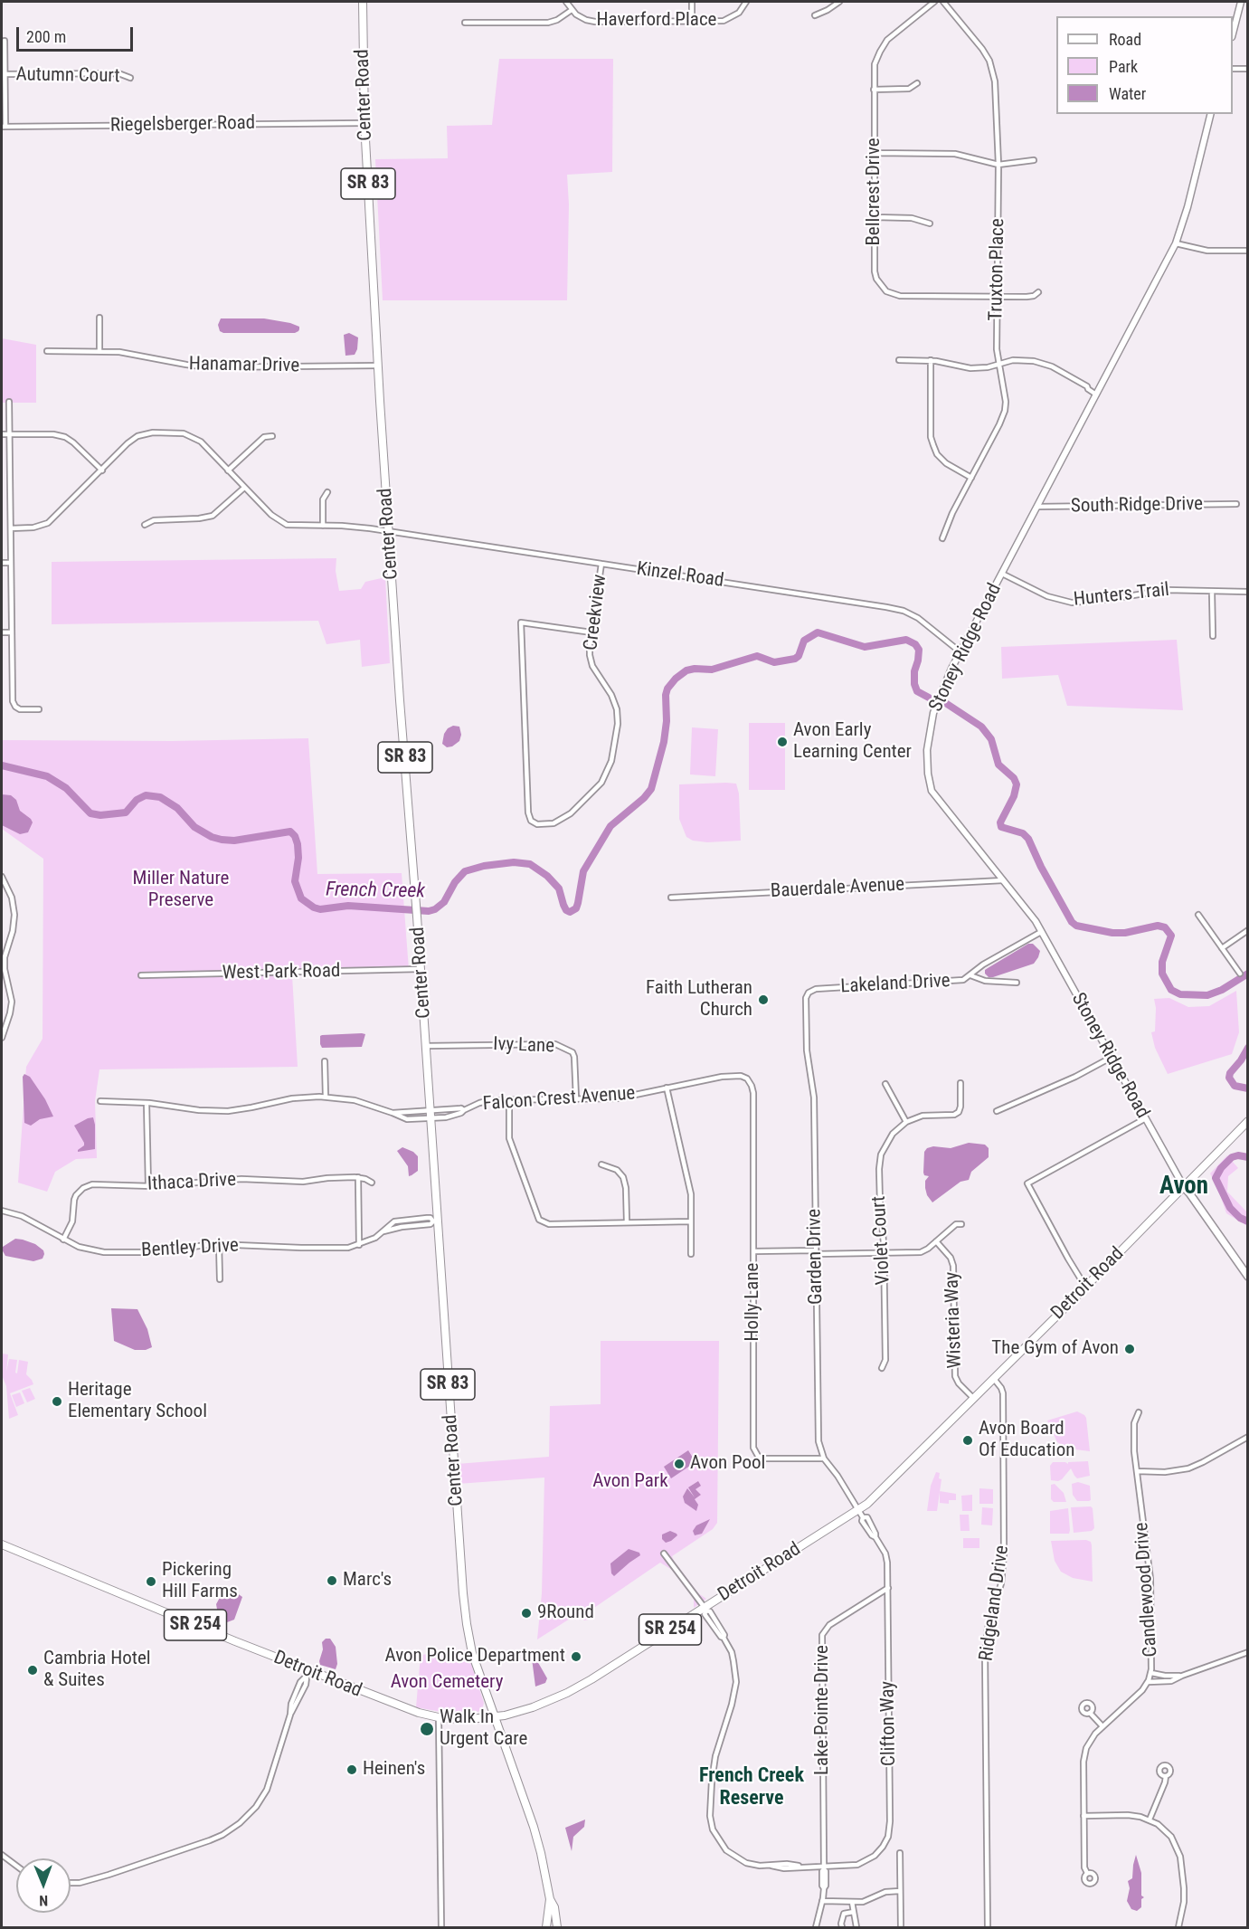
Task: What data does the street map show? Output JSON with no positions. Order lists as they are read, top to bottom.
{
  "streets": {
    "main road": [
      "Center Road",
      "SR 83",
      "Detroit Road",
      "SR 254"
    ],
    "street": [
      "Haverford Place",
      "Autumn Court",
      "Riegelsberger Road",
      "Bellcrest Drive",
      "Truxton Place",
      "Hanamar Drive",
      "South Ridge Drive",
      "Kinzel Road",
      "Hunters Trail",
      "Creekview",
      "Stoney Ridge Road",
      "Bauerdale Avenue",
      "West Park Road",
      "Lakeland Drive",
      "Ivy Lane",
      "Falcon Crest Avenue",
      "Ithaca Drive",
      "Violet Court",
      "Bentley Drive",
      "Garden Drive",
      "Holly Lane",
      "Wisteria Way",
      "Candlewood Drive",
      "Ridgeland Drive",
      "Lake Pointe Drive",
      "Clifton Way"
    ]
  },
  "crossings": [
    ["Center Road", "Riegelsberger Road"],
    ["Center Road", "Hanamar Drive"],
    ["Center Road", "Kinzel Road"],
    ["Center Road", "West Park Road"],
    ["Center Road", "Ivy Lane"],
    ["Center Road", "Falcon Crest Avenue"],
    ["Center Road", "Bentley Drive"],
    ["Center Road", "Detroit Road"],
    ["Bellcrest Drive", "Truxton Place"],
    ["South Ridge Drive", "Stoney Ridge Road"],
    ["Kinzel Road", "Creekview"],
    ["Kinzel Road", "Stoney Ridge Road"],
    ["Hunters Trail", "Stoney Ridge Road"],
    ["Stoney Ridge Road", "Bauerdale Avenue"],
    ["Stoney Ridge Road", "Lakeland Drive"],
    ["Stoney Ridge Road", "Detroit Road"],
    ["Lakeland Drive", "Garden Drive"],
    ["Ivy Lane", "Falcon Crest Avenue"],
    ["Falcon Crest Avenue", "Holly Lane"],
    ["Ithaca Drive", "Bentley Drive"],
    ["Garden Drive", "Detroit Road"],
    ["Garden Drive", "Holly Lane"],
    ["Garden Drive", "Clifton Way"],
    ["Detroit Road", "Wisteria Way"],
    ["Detroit Road", "Ridgeland Drive"],
    ["Detroit Road", "Clifton Way"],
    ["Lake Pointe Drive", "Clifton Way"]
  ],
  "districts": ["Avon", "French Creek Reserve"],
  "water": ["French Creek"],
  "parks": ["Miller Nature Preserve", "Avon Park", "Avon Cemetery"],
  "places": [
    "Avon Early Learning Center",
    "Faith Lutheran Church",
    "The Gym of Avon",
    "Heritage Elementary School",
    "Avon Board Of Education",
    "Avon Pool",
    "Marc's",
    "Pickering Hill Farms",
    "9Round",
    "Avon Police Department",
    "Cambria Hotel & Suites",
    "Walk In Urgent Care",
    "Heinen's"
  ],
  "legend": ["Road", "Park", "Water"],
  "scale_bar": "200 m",
  "north": "bottom"
}
